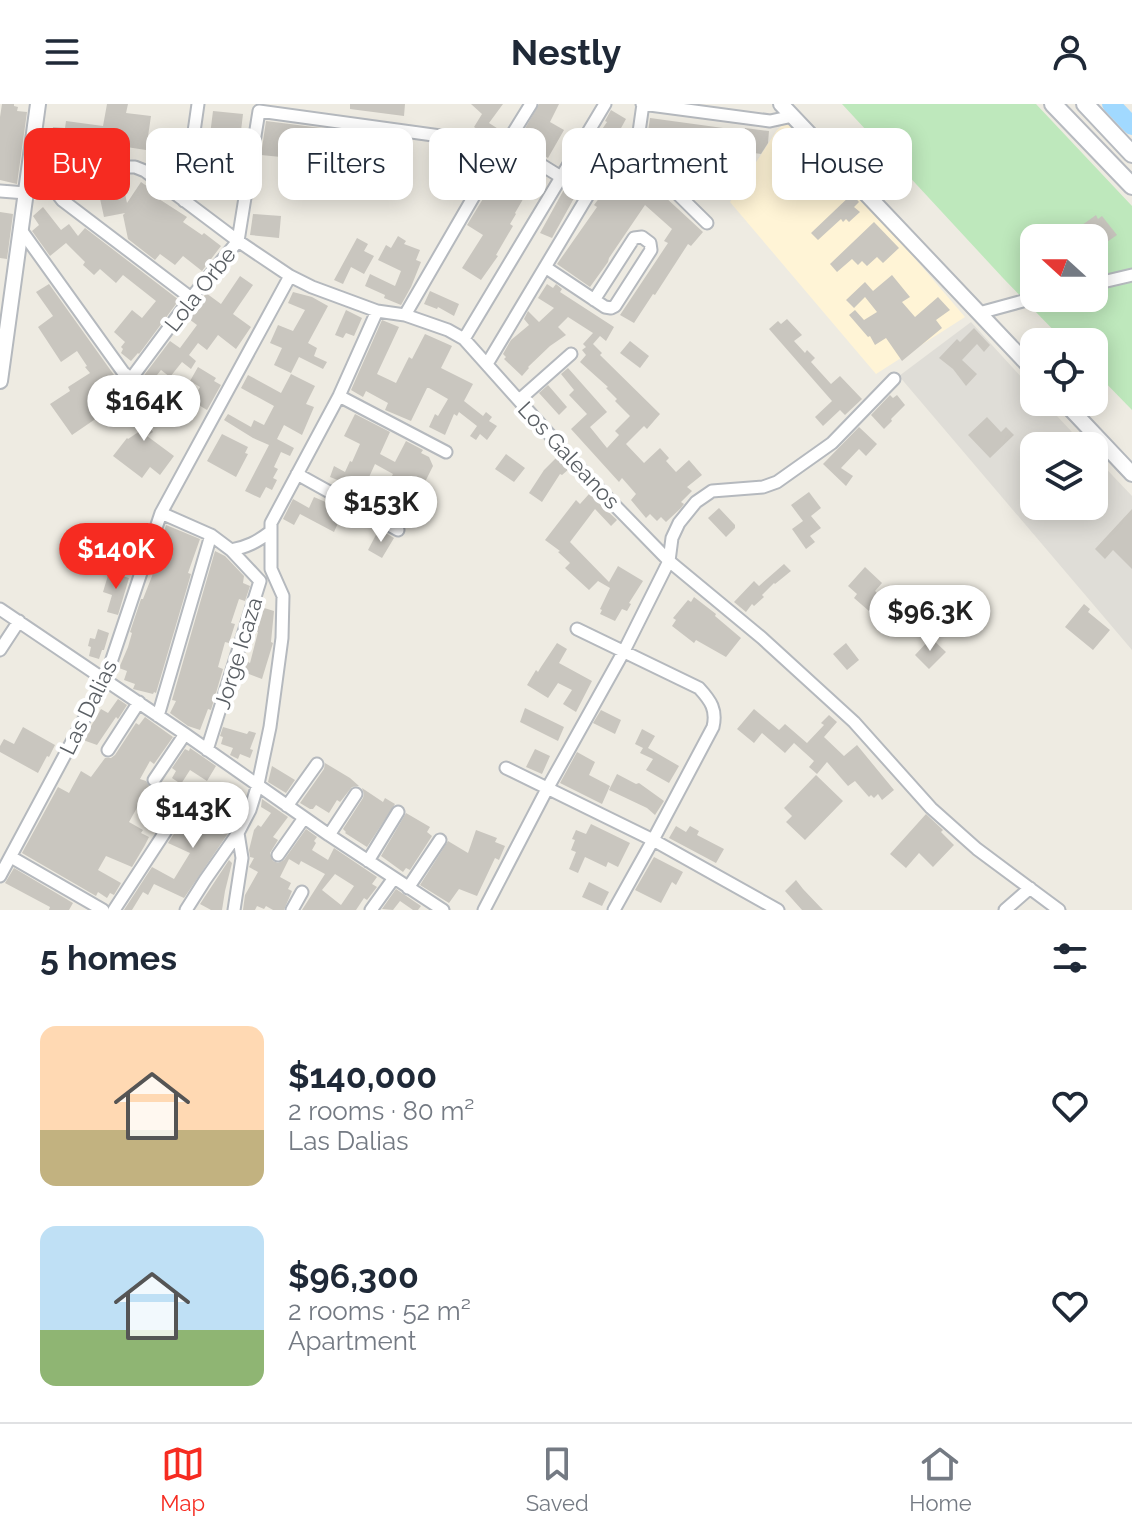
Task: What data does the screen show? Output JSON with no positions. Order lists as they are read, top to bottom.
{
  "streets": {
    "street": [
      "Lola Orbe",
      "Los Galeanos",
      "Jorge Icaza",
      "Las Dalias"
    ]
  },
  "crossings": [
    ["Lola Orbe", "Los Galeanos"],
    ["Los Galeanos", "Las Dalias"],
    ["Jorge Icaza", "Las Dalias"]
  ],
  "north": "left",
  "page": {
    "header": "Nestly",
    "chip": [
      "Buy",
      "Rent",
      "Filters",
      "New",
      "Apartment",
      "House"
    ],
    "price": [
      "$164K",
      "$153K",
      "$140K",
      "$96.3K",
      "$143K"
    ],
    "heading": "5 homes",
    "list": [
      {
        "name": "$140,000",
        "note": "2 rooms · 80 m² · Las Dalias"
      },
      {
        "name": "$96,300",
        "note": "2 rooms · 52 m² · Apartment"
      }
    ],
    "tabs": ["Map", "Saved", "Home"]
  }
}
